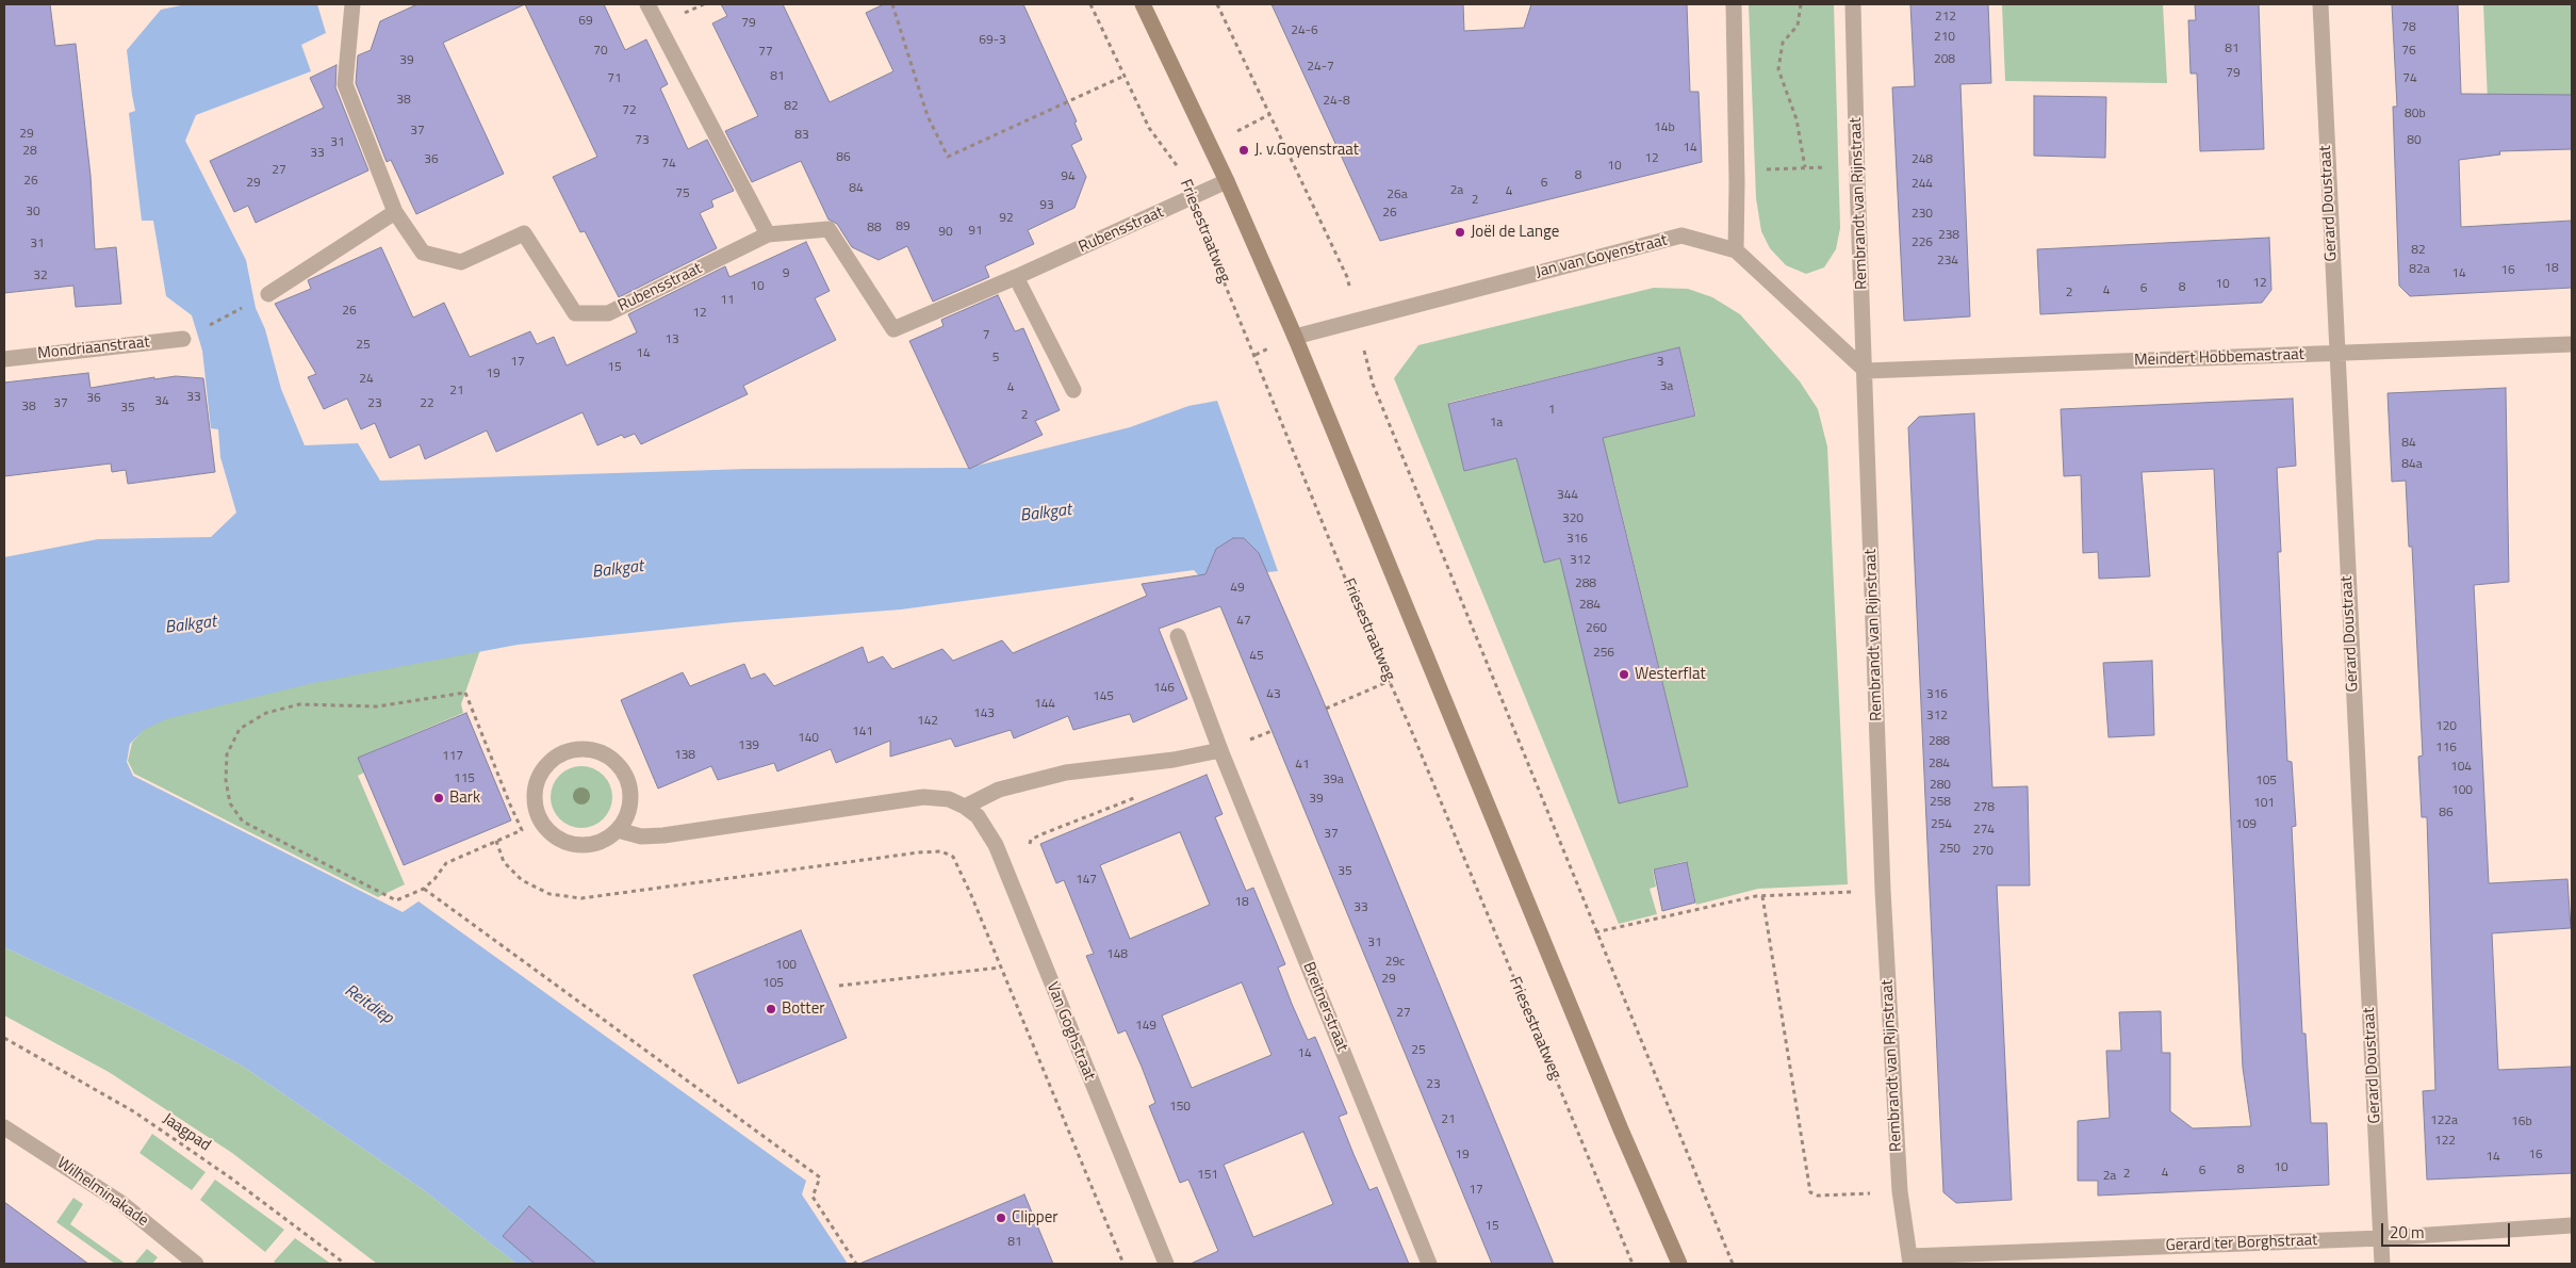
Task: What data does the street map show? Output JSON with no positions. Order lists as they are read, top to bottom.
{
  "streets": {
    "street": [
      "Rembrandt van Rijnstraat",
      "Gerard Doustraat",
      "Rubensstraat",
      "Jan van Goyenstraat",
      "Mondriaanstraat",
      "Meindert Hobbemastraat",
      "Breitnerstraat",
      "Van Goghstraat",
      "Wilhelminakade",
      "Gerard ter Borghstraat"
    ],
    "path": ["Friesestraatweg", "Jaagpad"]
  },
  "crossings": [
    ["Rembrandt van Rijnstraat", "Jan van Goyenstraat"],
    ["Rembrandt van Rijnstraat", "Meindert Hobbemastraat"],
    ["Rembrandt van Rijnstraat", "Gerard ter Borghstraat"],
    ["Gerard Doustraat", "Meindert Hobbemastraat"],
    ["Gerard Doustraat", "Gerard ter Borghstraat"],
    ["Rubensstraat", "Friesestraatweg"],
    ["Jan van Goyenstraat", "Meindert Hobbemastraat"]
  ],
  "water": ["Balkgat", "Reitdiep"],
  "places": [
    "J. v.Goyenstraat",
    "Joël de Lange",
    "Westerflat",
    "Bark",
    "Botter",
    "Clipper"
  ],
  "house_numbers": [
    "212",
    "69",
    "79",
    "78",
    "24-6",
    "210",
    "69-3",
    "81",
    "70",
    "76",
    "77",
    "208",
    "39",
    "24-7",
    "79",
    "81",
    "71",
    "74",
    "38",
    "24-8",
    "82",
    "72",
    "80b",
    "14b",
    "37",
    "29",
    "83",
    "73",
    "80",
    "31",
    "14",
    "28",
    "33",
    "86",
    "12",
    "36",
    "248",
    "74",
    "10",
    "27",
    "8",
    "94",
    "26",
    "29",
    "6",
    "244",
    "84",
    "2a",
    "4",
    "75",
    "26a",
    "2",
    "93",
    "30",
    "26",
    "230",
    "92",
    "89",
    "88",
    "91",
    "90",
    "238",
    "226",
    "31",
    "82",
    "234",
    "18",
    "82a",
    "16",
    "9",
    "14",
    "32",
    "12",
    "10",
    "10",
    "8",
    "6",
    "4",
    "2",
    "11",
    "26",
    "12",
    "7",
    "13",
    "25",
    "14",
    "5",
    "17",
    "3",
    "15",
    "19",
    "24",
    "3a",
    "4",
    "21",
    "33",
    "36",
    "34",
    "37",
    "23",
    "22",
    "38",
    "35",
    "1",
    "2",
    "1a",
    "84",
    "84a",
    "344",
    "320",
    "316",
    "312",
    "288",
    "49",
    "284",
    "47",
    "260",
    "256",
    "45",
    "146",
    "43",
    "316",
    "145",
    "144",
    "143",
    "312",
    "142",
    "120",
    "141",
    "140",
    "288",
    "139",
    "116",
    "138",
    "117",
    "284",
    "41",
    "104",
    "115",
    "39a",
    "105",
    "280",
    "100",
    "39",
    "258",
    "101",
    "278",
    "86",
    "254",
    "109",
    "274",
    "37",
    "250",
    "270",
    "35",
    "147",
    "18",
    "33",
    "31",
    "148",
    "29c",
    "100",
    "29",
    "105",
    "27",
    "149",
    "25",
    "14",
    "23",
    "150",
    "21",
    "122a",
    "16b",
    "122",
    "19",
    "16",
    "14",
    "10",
    "8",
    "6",
    "4",
    "2",
    "151",
    "2a",
    "17",
    "15",
    "81"
  ],
  "scale_bar": "20 m"
}
